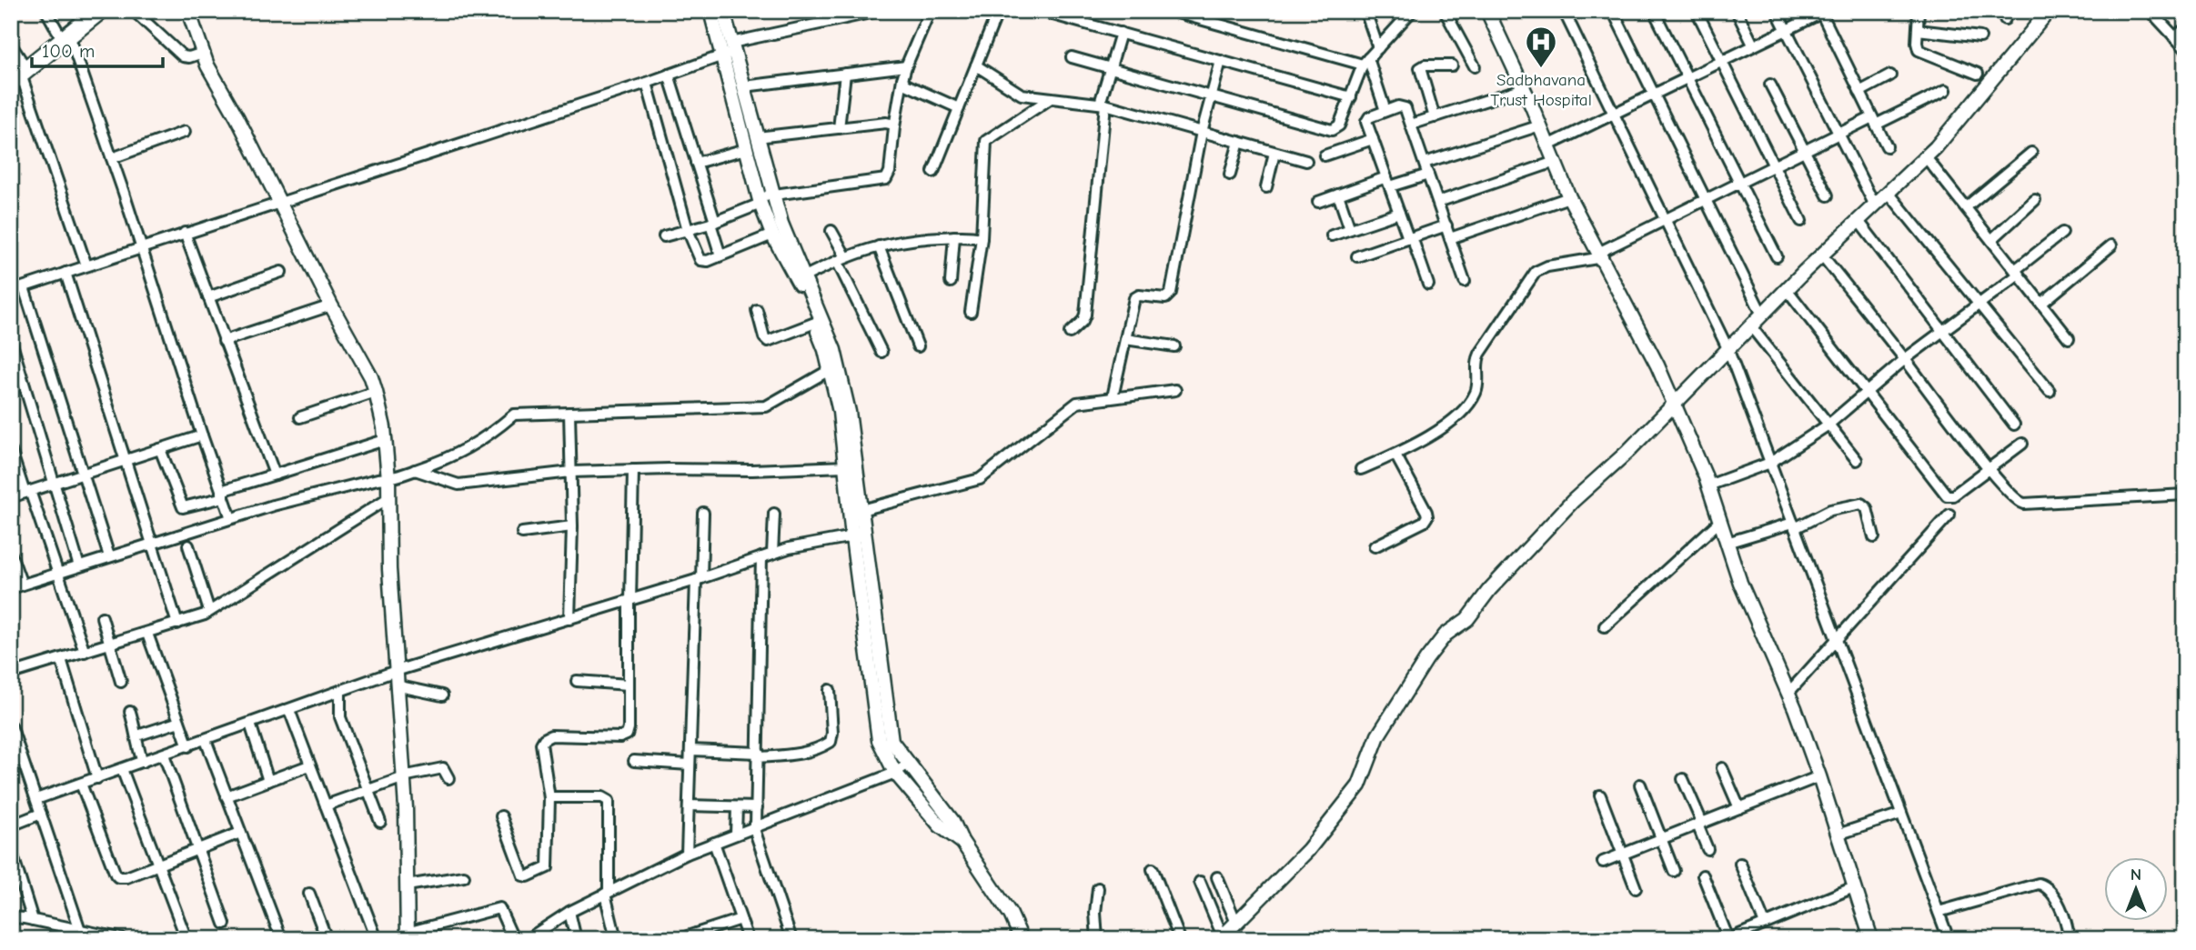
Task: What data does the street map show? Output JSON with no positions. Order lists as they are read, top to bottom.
{
  "places": {
    "hospital": ["Sadbhavana Trust Hospital"]
  },
  "scale_bar": "100 m",
  "north": "top"
}
